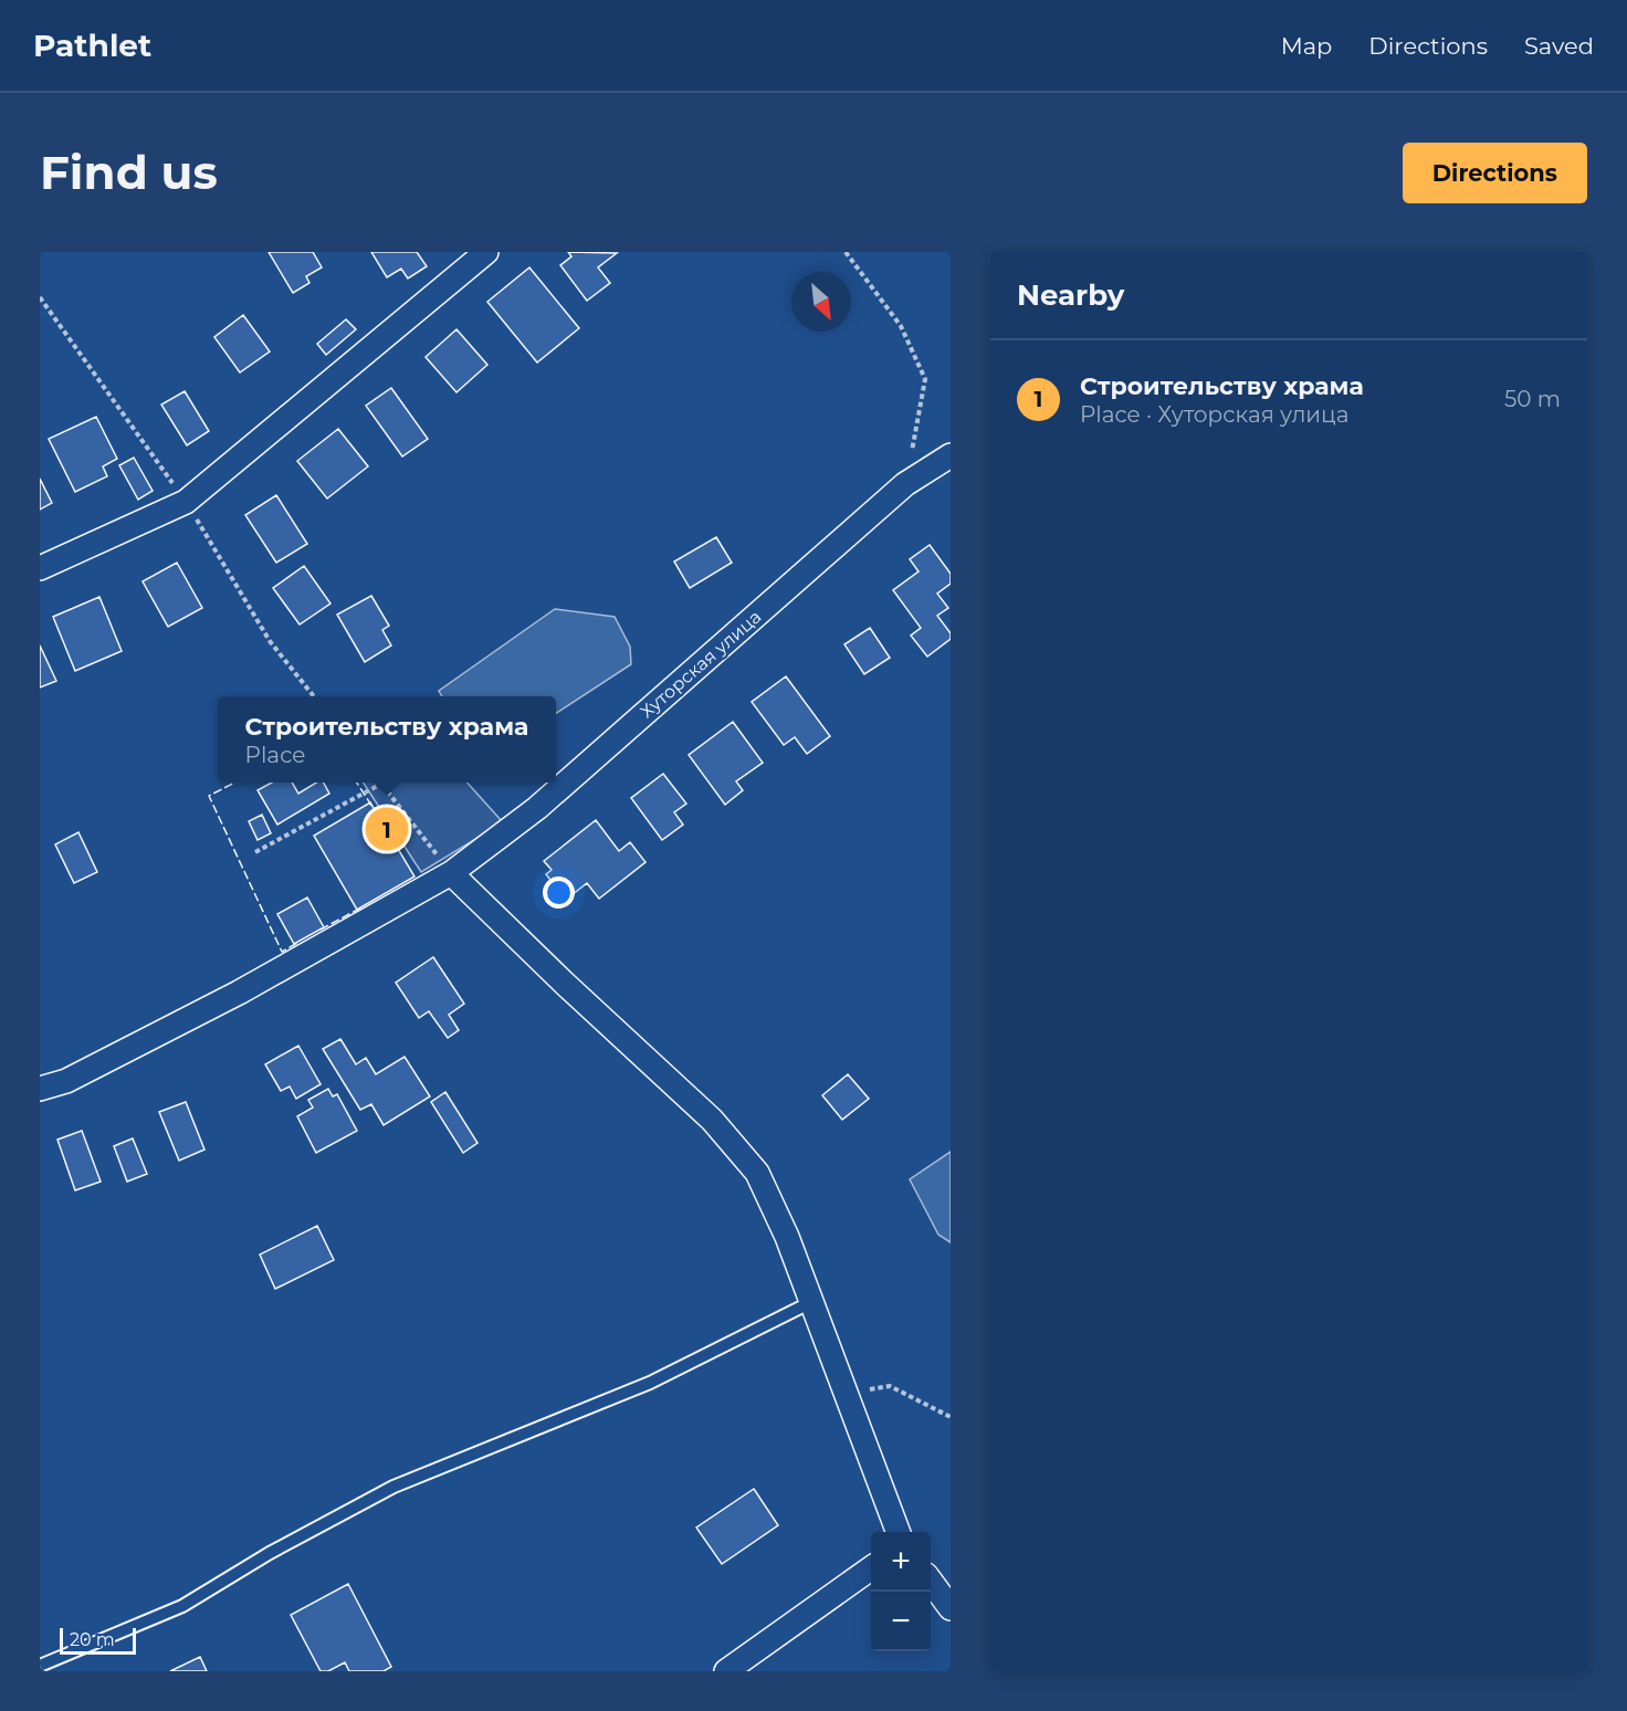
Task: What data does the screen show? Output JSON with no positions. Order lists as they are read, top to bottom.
{
  "streets": {
    "street": ["Хуторская улица"]
  },
  "scale_bar": "20 m",
  "north": "bottom right",
  "page": {
    "header": "Pathlet",
    "nav": ["Map", "Directions", "Saved"],
    "buttons": "Directions",
    "title": "Find us",
    "heading": "Nearby",
    "list": [
      {
        "mark": "1",
        "name": "Строительству храма",
        "note": "Place · Хуторская улица",
        "value": "50 m"
      }
    ],
    "popup": ["Строительству храма", "Place"],
    "pins": "1",
    "map_buttons": ["+", "−"],
    "scale": "20 m"
  }
}
